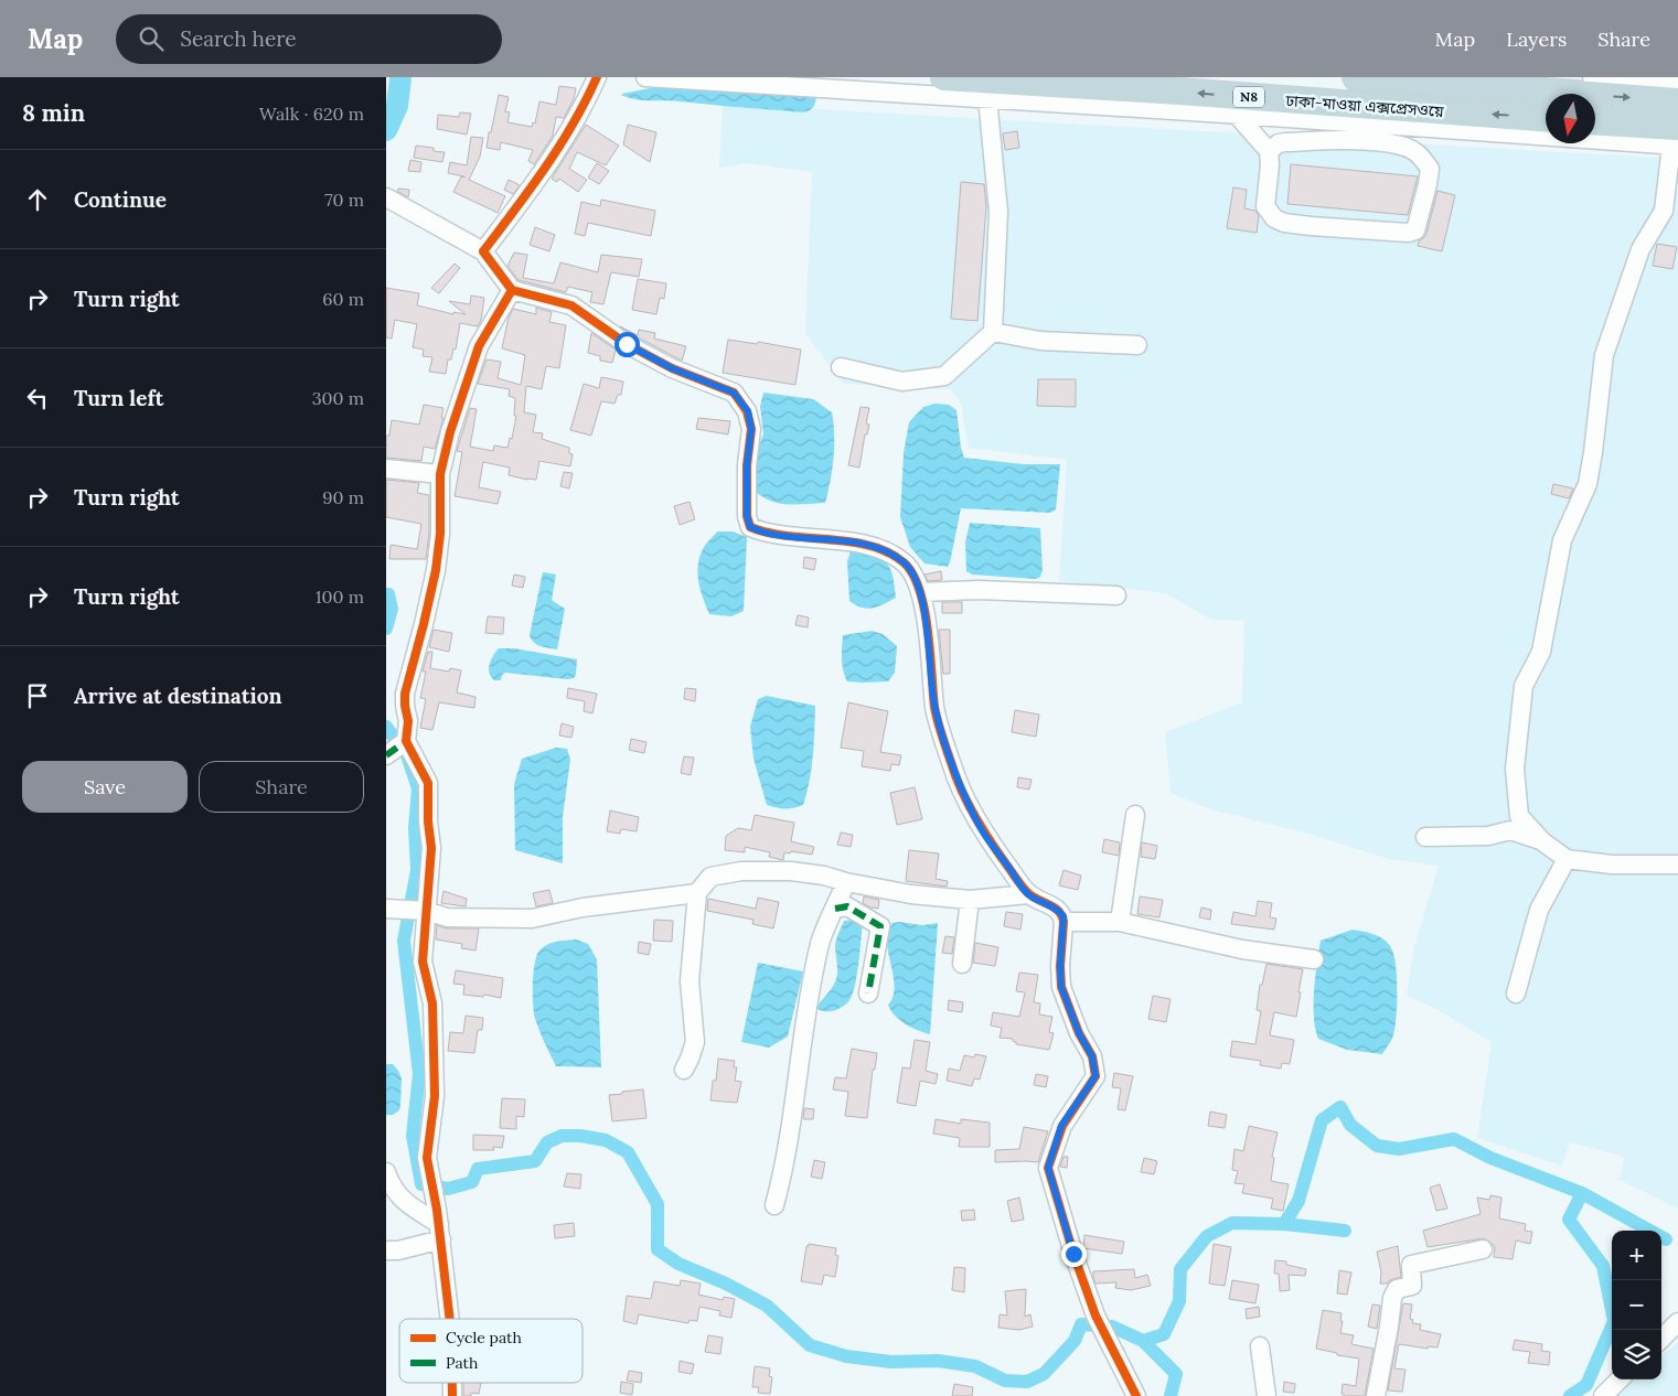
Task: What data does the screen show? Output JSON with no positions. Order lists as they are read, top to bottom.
{
  "streets": {
    "highway": ["N8", "ঢাকা-মাওয়া এক্সপ্রেসওয়ে"]
  },
  "legend": ["Cycle path", "Path"],
  "north": "bottom",
  "page": {
    "header": "Map",
    "search": "Search here",
    "nav": ["Map", "Layers", "Share"],
    "heading": ["8 min", "Walk · 620 m"],
    "list": [
      ["Continue", "70 m"],
      ["Turn right", "60 m"],
      ["Turn left", "300 m"],
      ["Turn right", "90 m"],
      ["Turn right", "100 m"],
      "Arrive at destination"
    ],
    "buttons": ["Save", "Share"],
    "map_buttons": ["+", "−"]
  }
}
